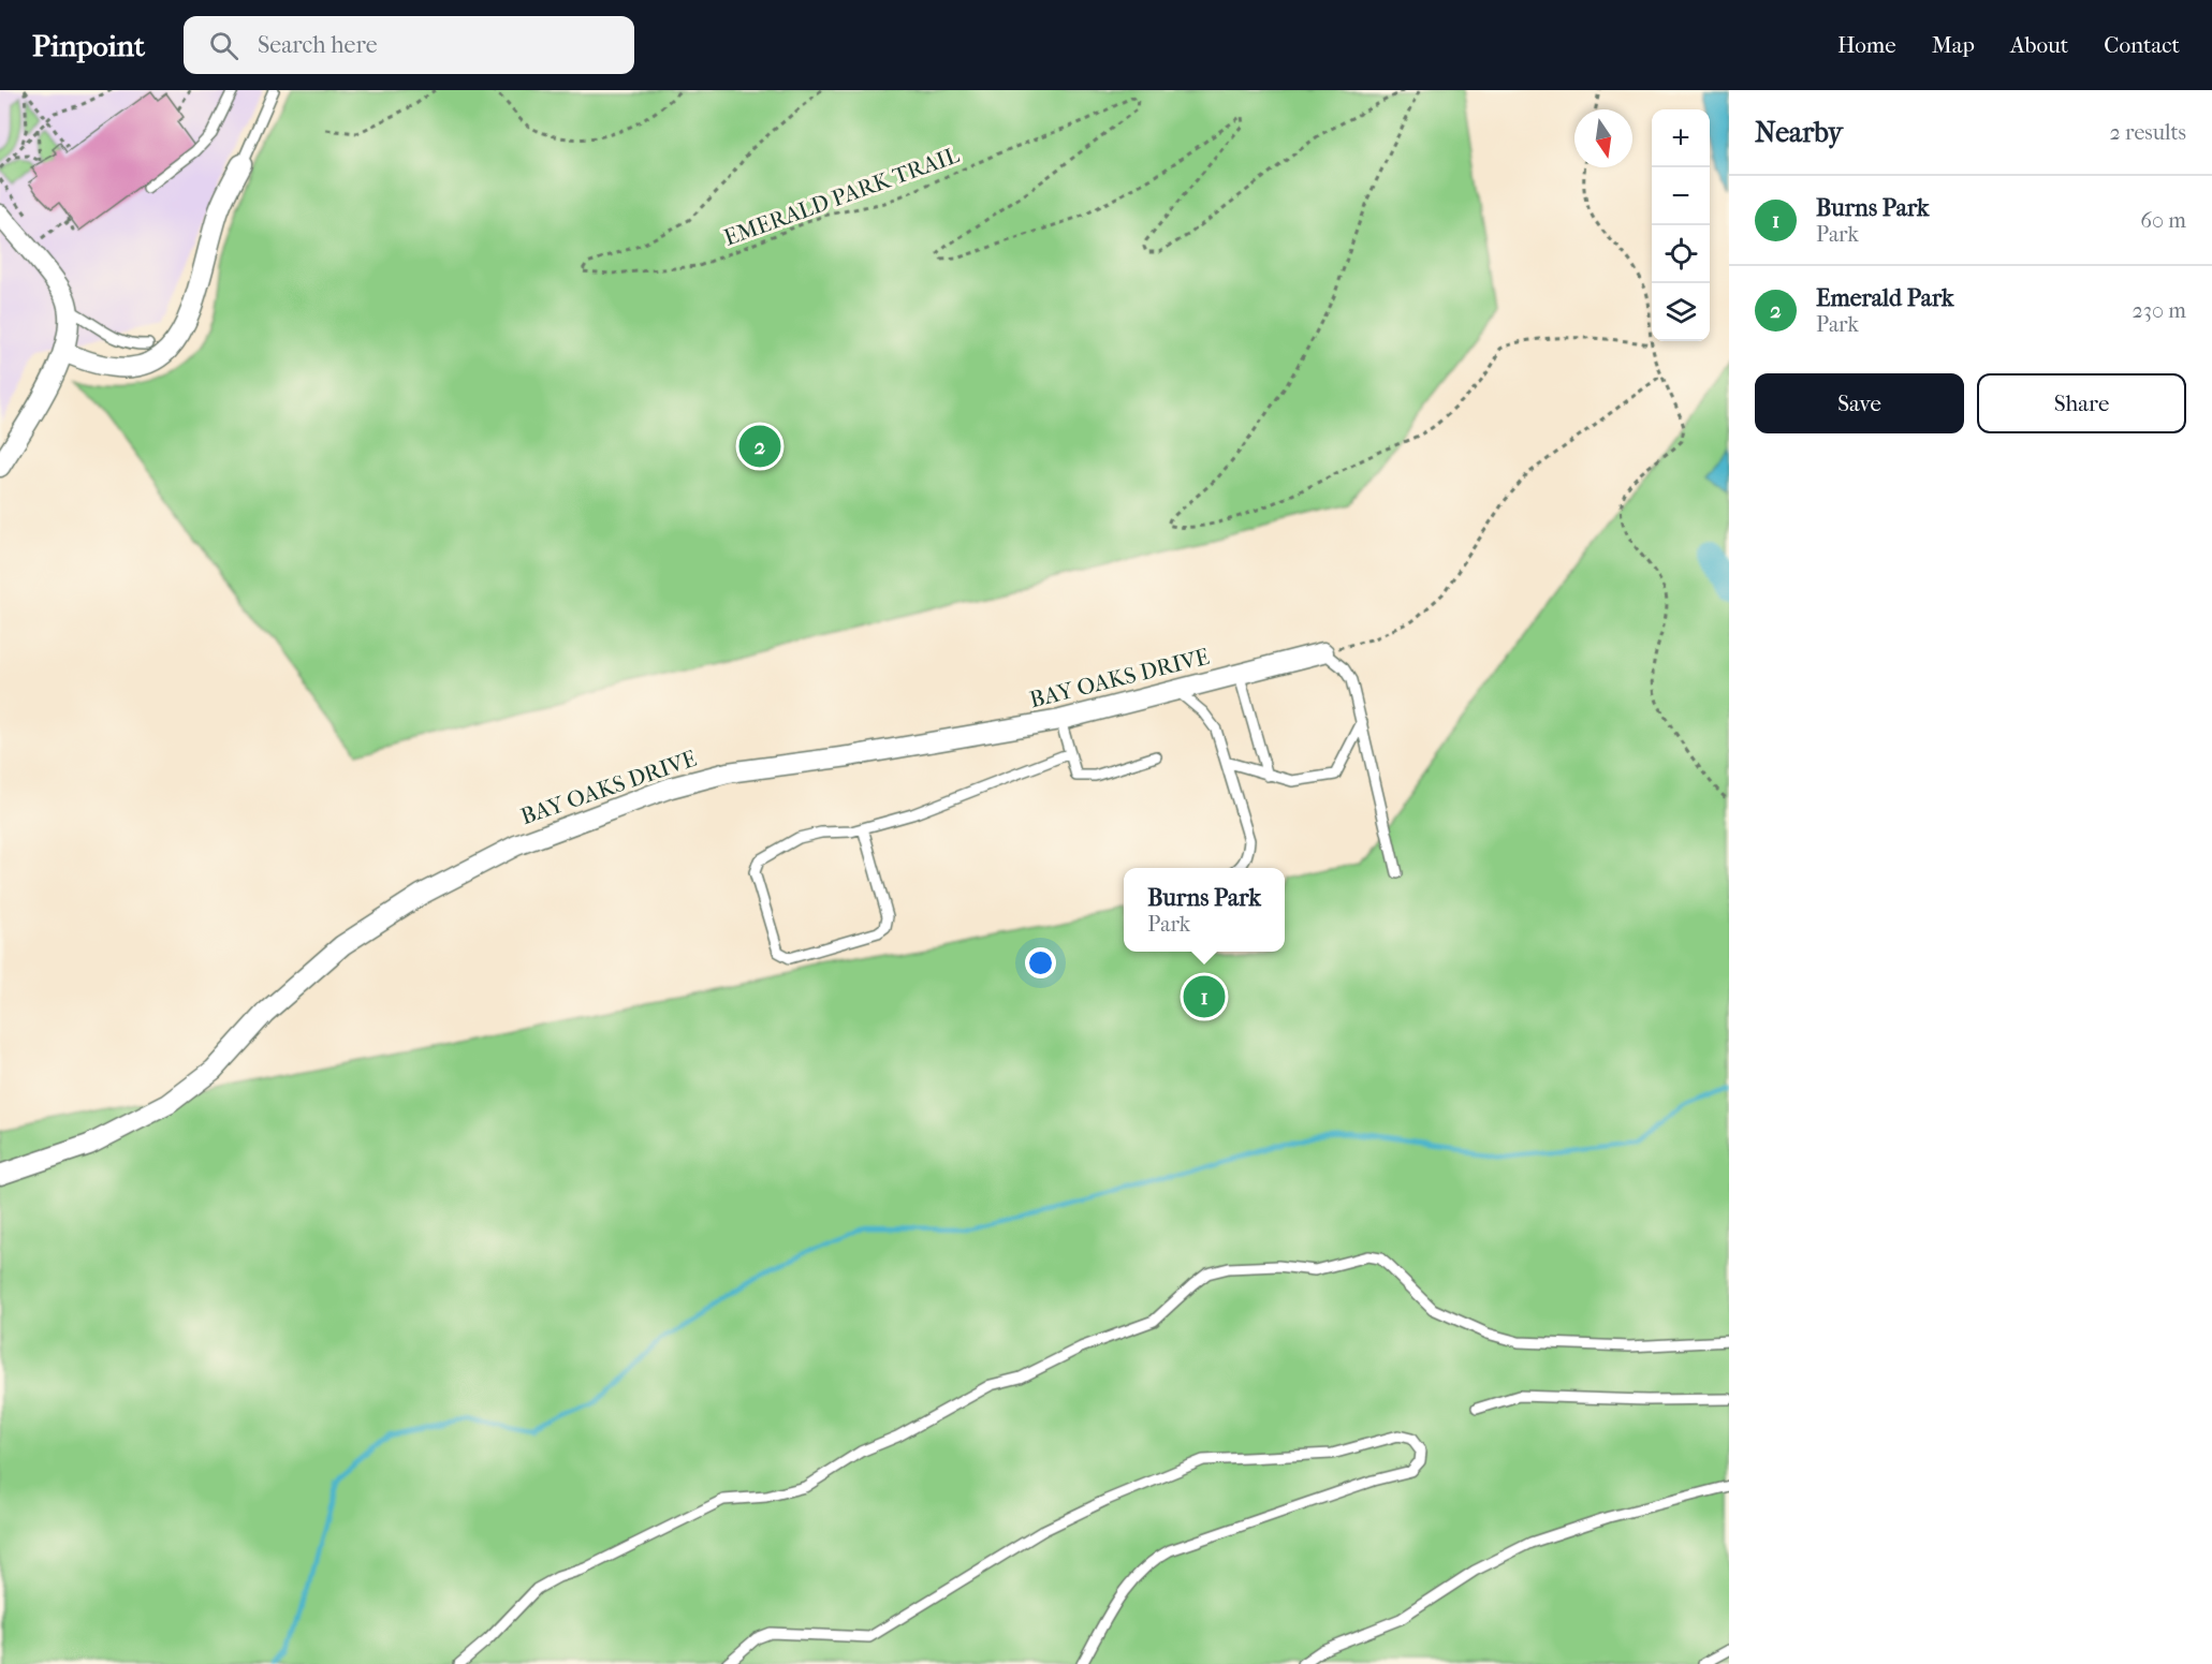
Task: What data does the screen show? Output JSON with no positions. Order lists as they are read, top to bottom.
{
  "streets": {
    "street": ["BAY OAKS DRIVE"],
    "path": ["EMERALD PARK TRAIL"]
  },
  "north": "bottom",
  "page": {
    "header": "Pinpoint",
    "search": "Search here",
    "nav": [
      "Home",
      "Map",
      "About",
      "Contact"
    ],
    "heading": ["Nearby", "2 results"],
    "map_buttons": ["+", "−"],
    "list": [
      {
        "mark": "1",
        "name": "Burns Park",
        "note": "Park",
        "value": "60 m"
      },
      {
        "mark": "2",
        "name": "Emerald Park",
        "note": "Park",
        "value": "230 m"
      }
    ],
    "buttons": ["Save", "Share"],
    "pins": ["2", "1"],
    "popup": ["Burns Park", "Park"]
  }
}
